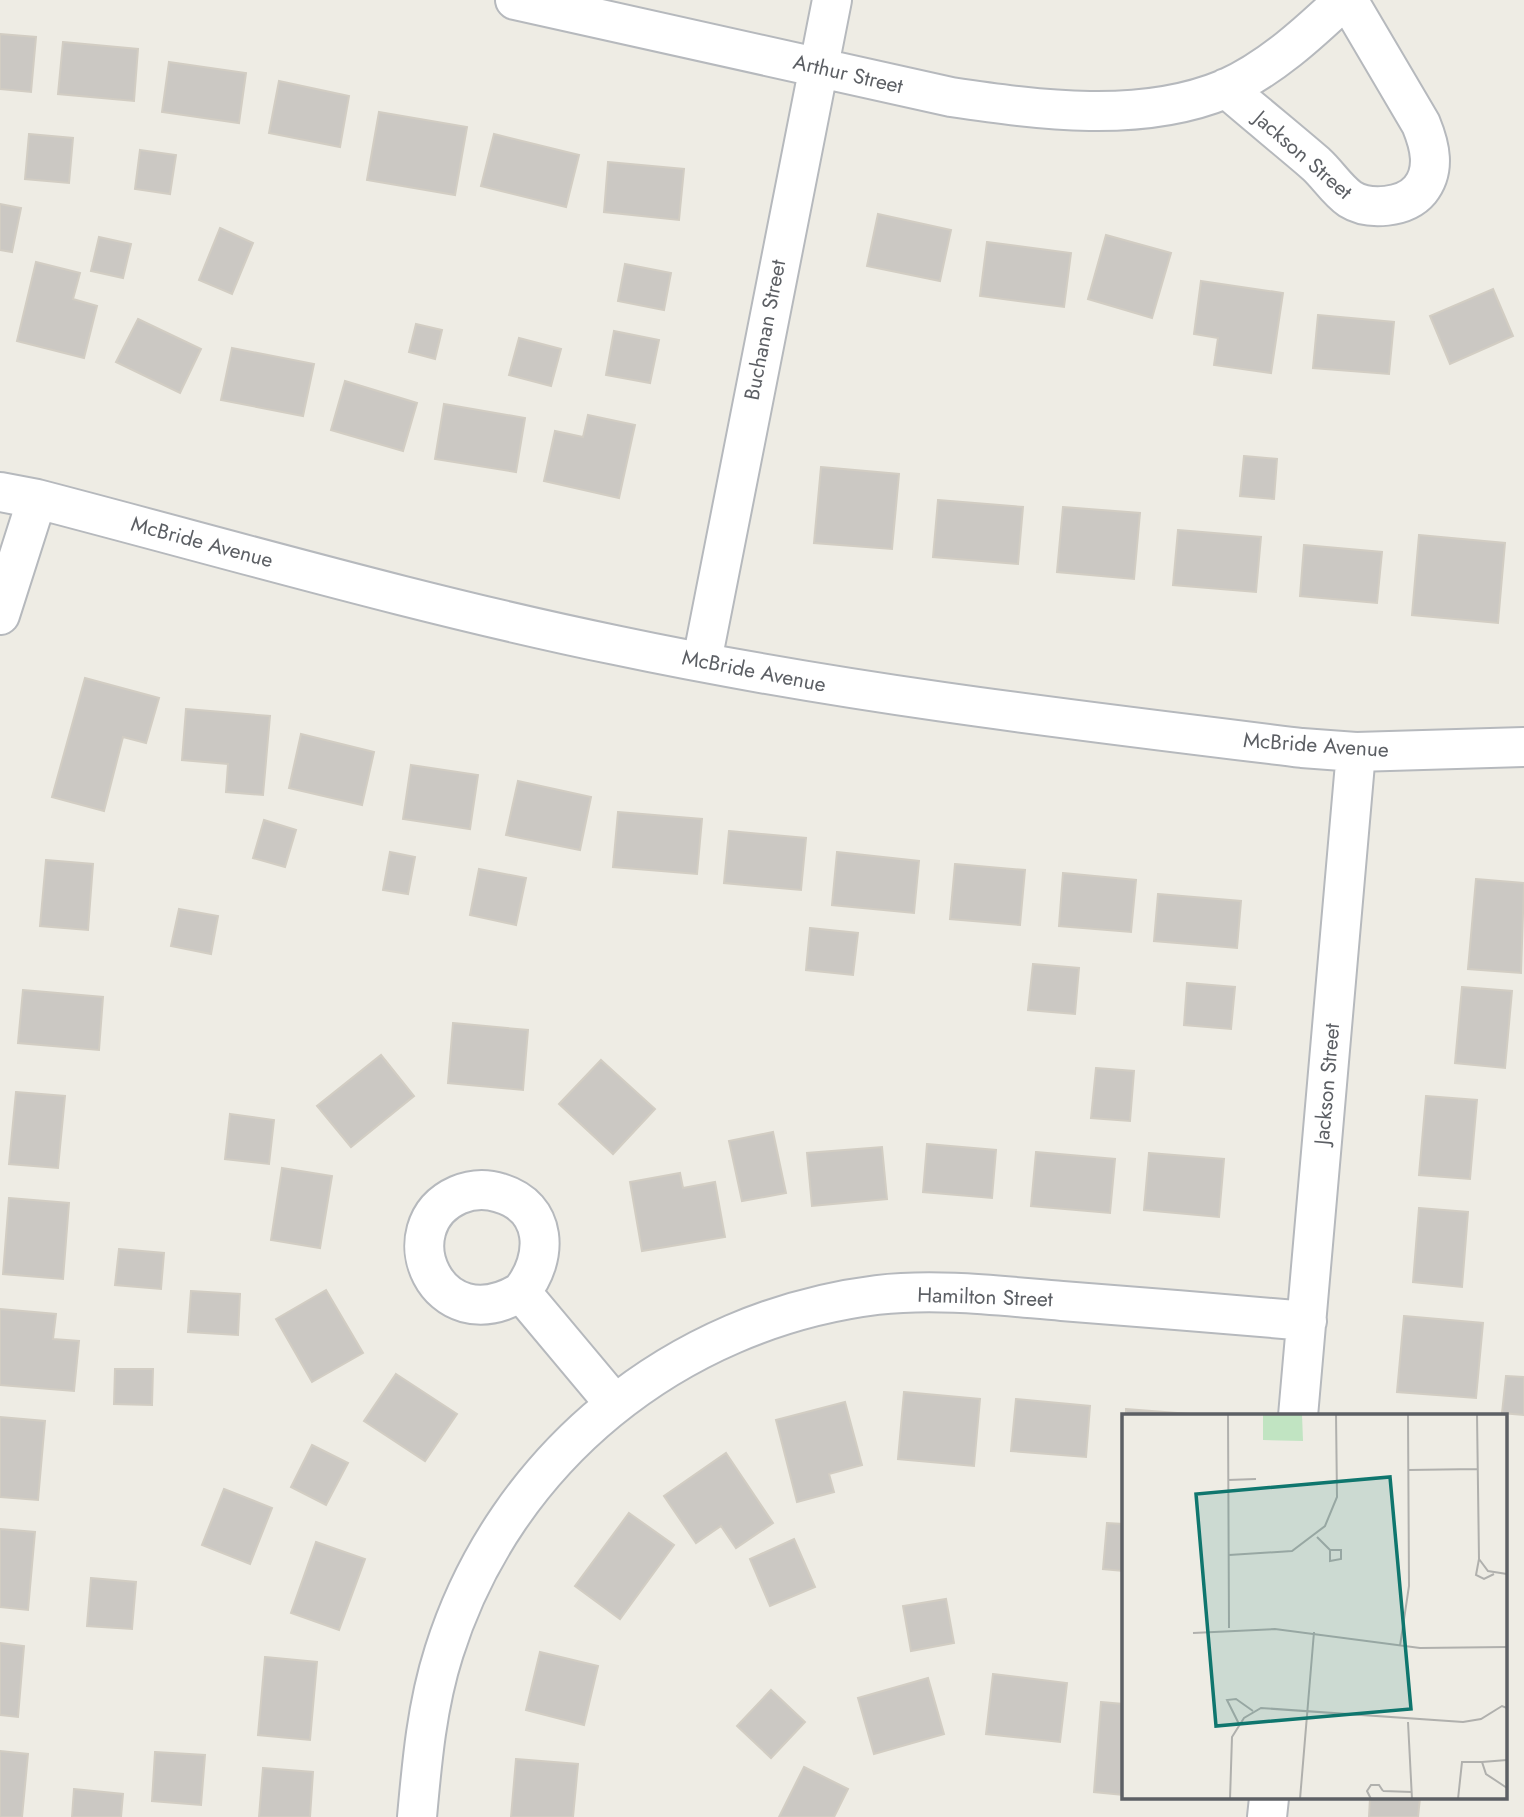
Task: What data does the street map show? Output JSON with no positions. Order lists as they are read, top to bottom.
{
  "streets": {
    "street": [
      "Arthur Street",
      "Jackson Street",
      "Buchanan Street",
      "McBride Avenue",
      "Hamilton Street"
    ]
  },
  "crossings": [
    ["Arthur Street", "Jackson Street"],
    ["Arthur Street", "Buchanan Street"],
    ["Jackson Street", "McBride Avenue"],
    ["Jackson Street", "Hamilton Street"],
    ["Buchanan Street", "McBride Avenue"]
  ]
}
